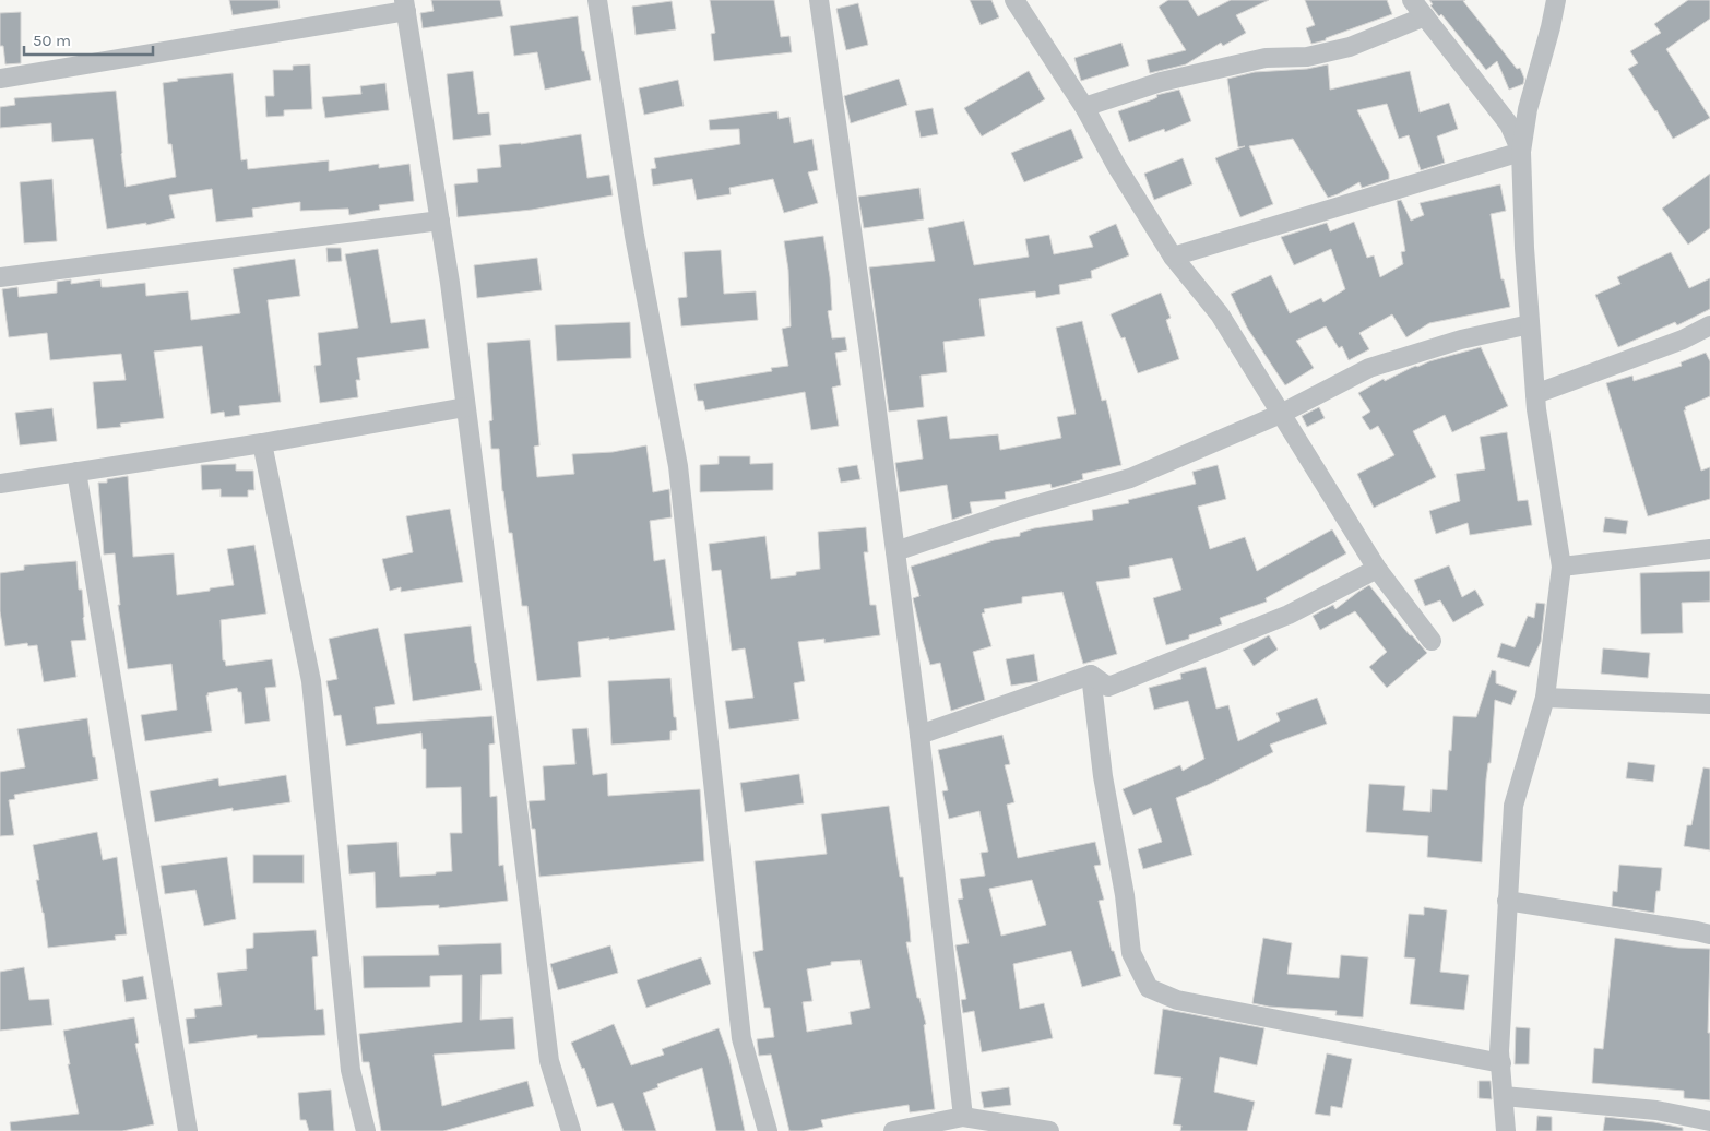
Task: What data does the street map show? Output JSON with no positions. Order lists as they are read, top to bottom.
{
  "scale_bar": "50 m"
}
